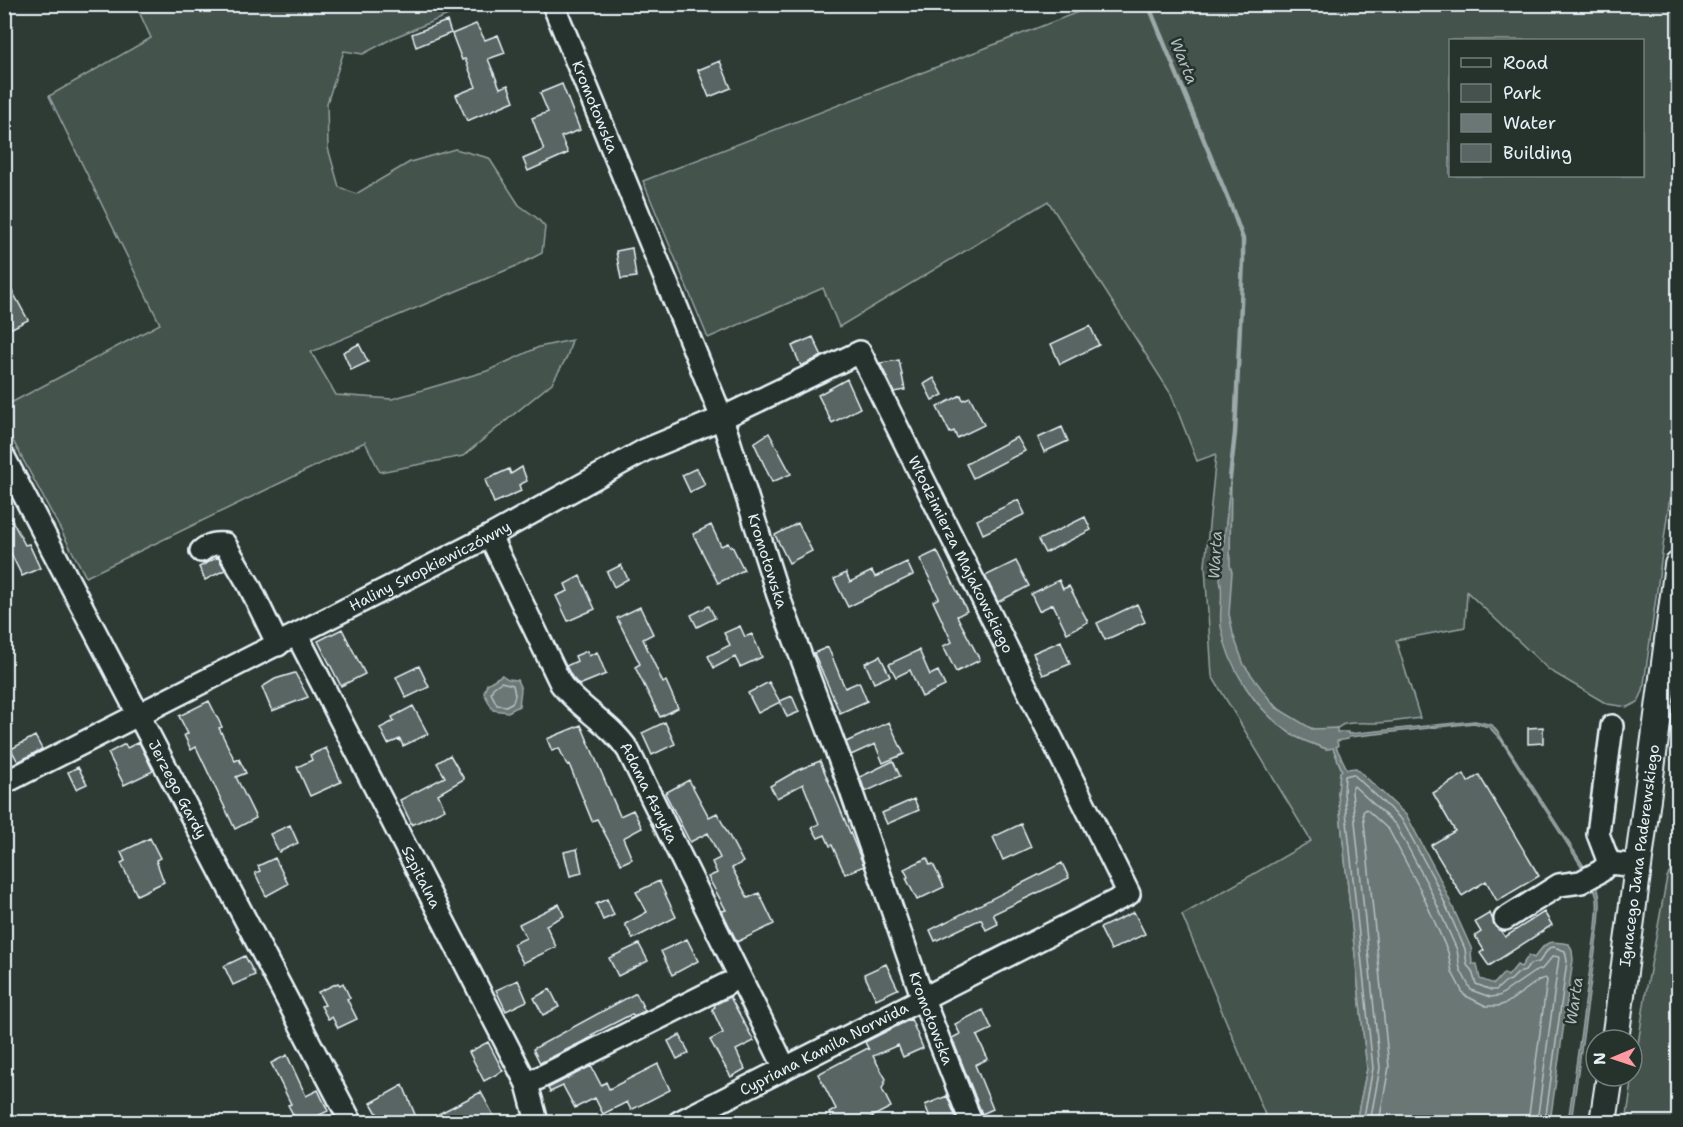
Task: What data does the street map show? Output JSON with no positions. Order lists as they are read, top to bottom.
{
  "streets": {
    "main road": ["Ignacego Jana Paderewskiego"],
    "street": [
      "Kromołowska",
      "Włodzimierza Majakowskiego",
      "Haliny Snopkiewiczówny",
      "Jerzego Gardy",
      "Adama Asnyka",
      "Szpitalna",
      "Cypriana Kamila Norwida"
    ]
  },
  "crossings": [
    ["Kromołowska", "Włodzimierza Majakowskiego"],
    ["Kromołowska", "Haliny Snopkiewiczówny"],
    ["Kromołowska", "Cypriana Kamila Norwida"],
    ["Włodzimierza Majakowskiego", "Haliny Snopkiewiczówny"],
    ["Włodzimierza Majakowskiego", "Cypriana Kamila Norwida"],
    ["Haliny Snopkiewiczówny", "Jerzego Gardy"],
    ["Haliny Snopkiewiczówny", "Adama Asnyka"],
    ["Haliny Snopkiewiczówny", "Szpitalna"],
    ["Adama Asnyka", "Cypriana Kamila Norwida"]
  ],
  "water": ["Warta"],
  "legend": [
    "Road",
    "Park",
    "Water",
    "Building"
  ],
  "north": "left"
}
